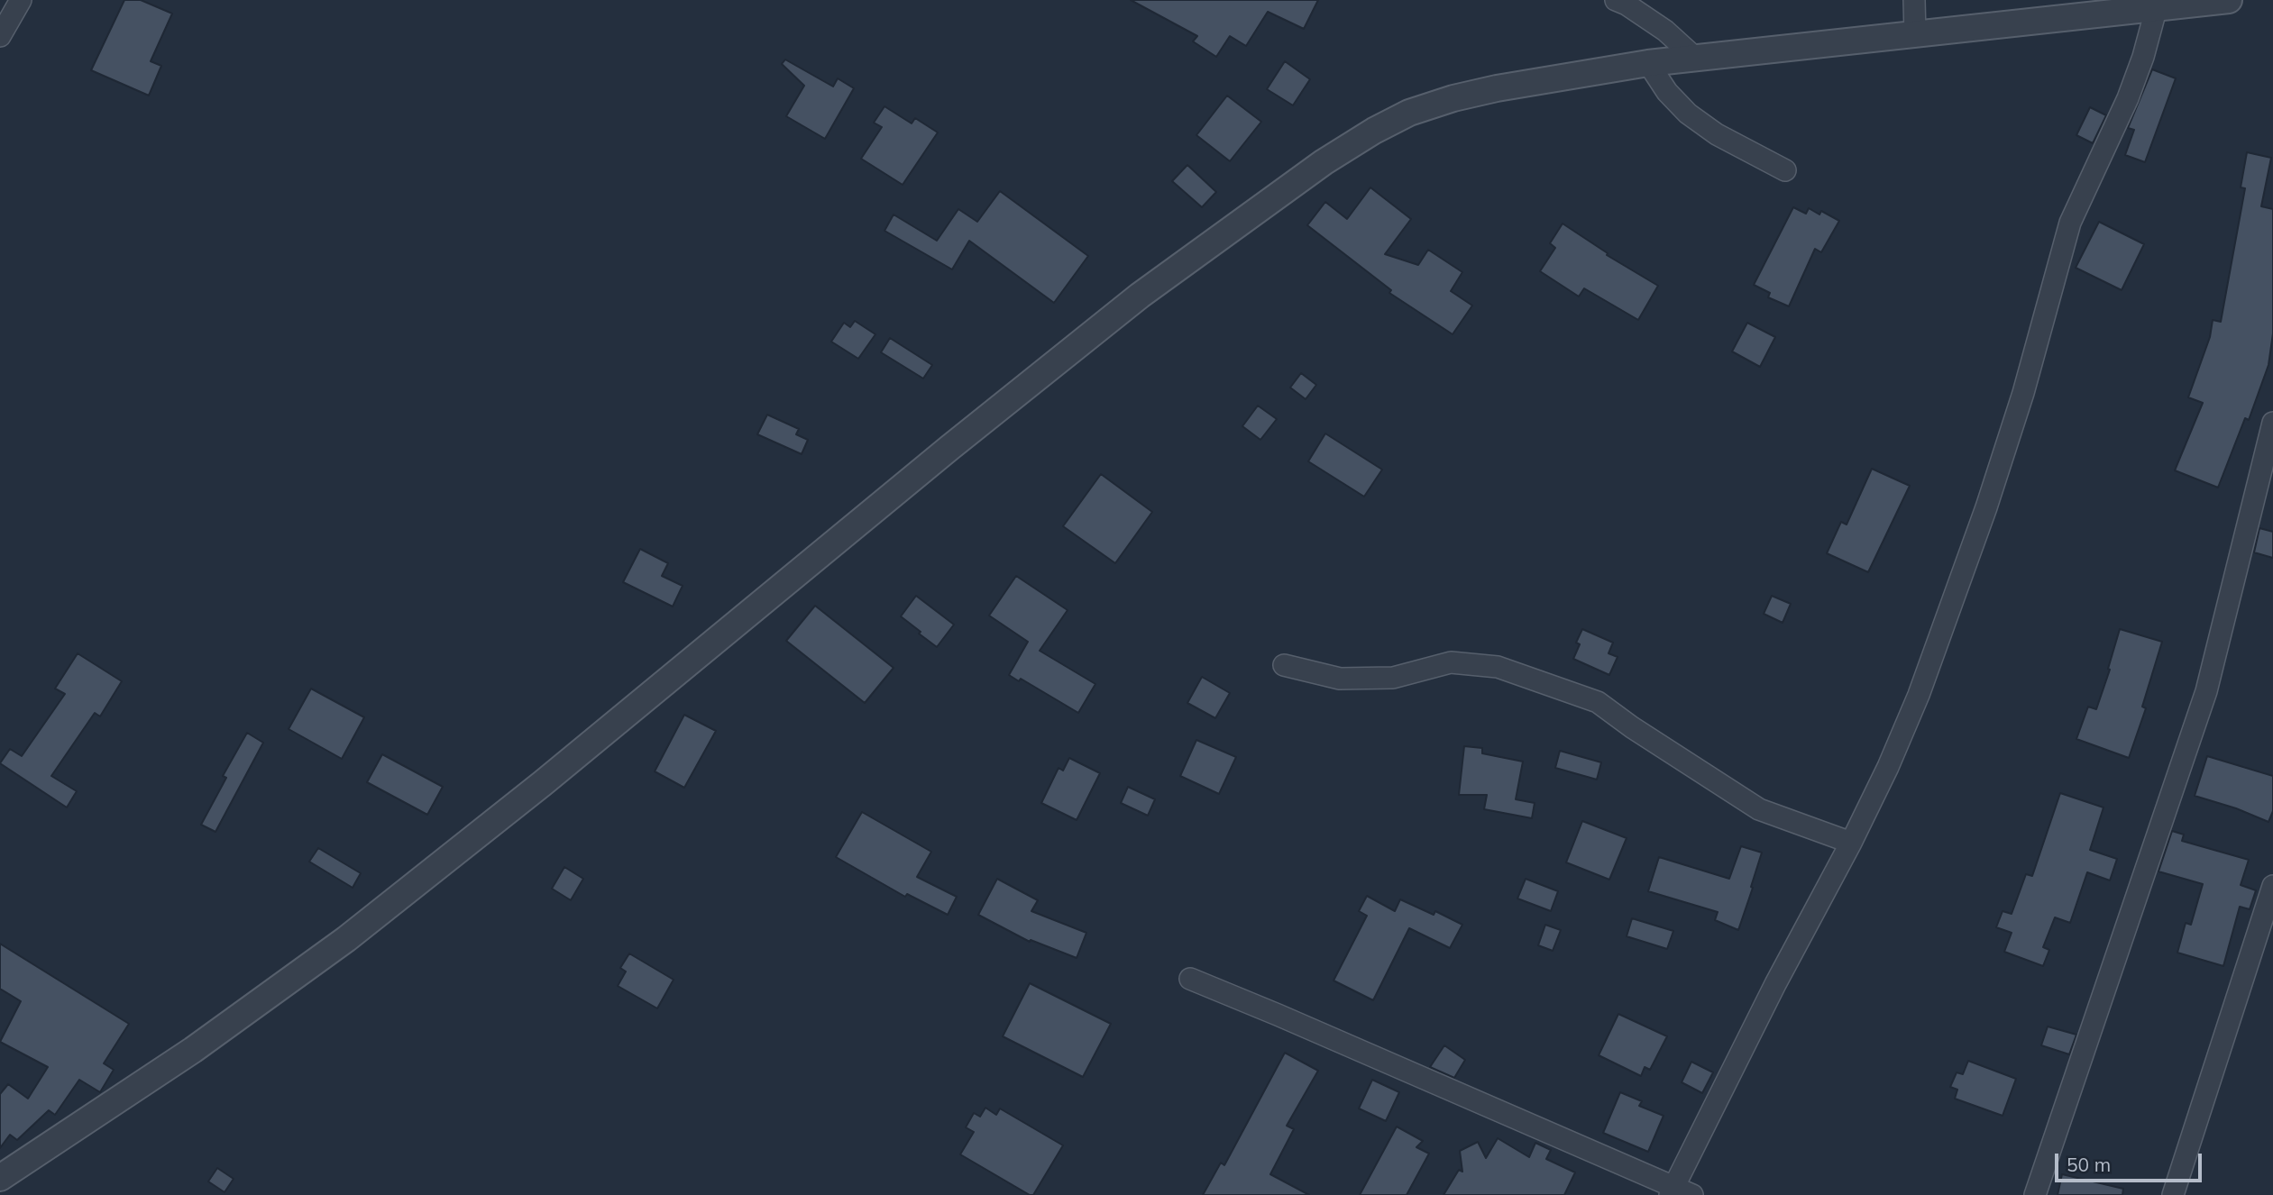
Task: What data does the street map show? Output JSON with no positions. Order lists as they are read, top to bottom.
{
  "scale_bar": "50 m"
}
